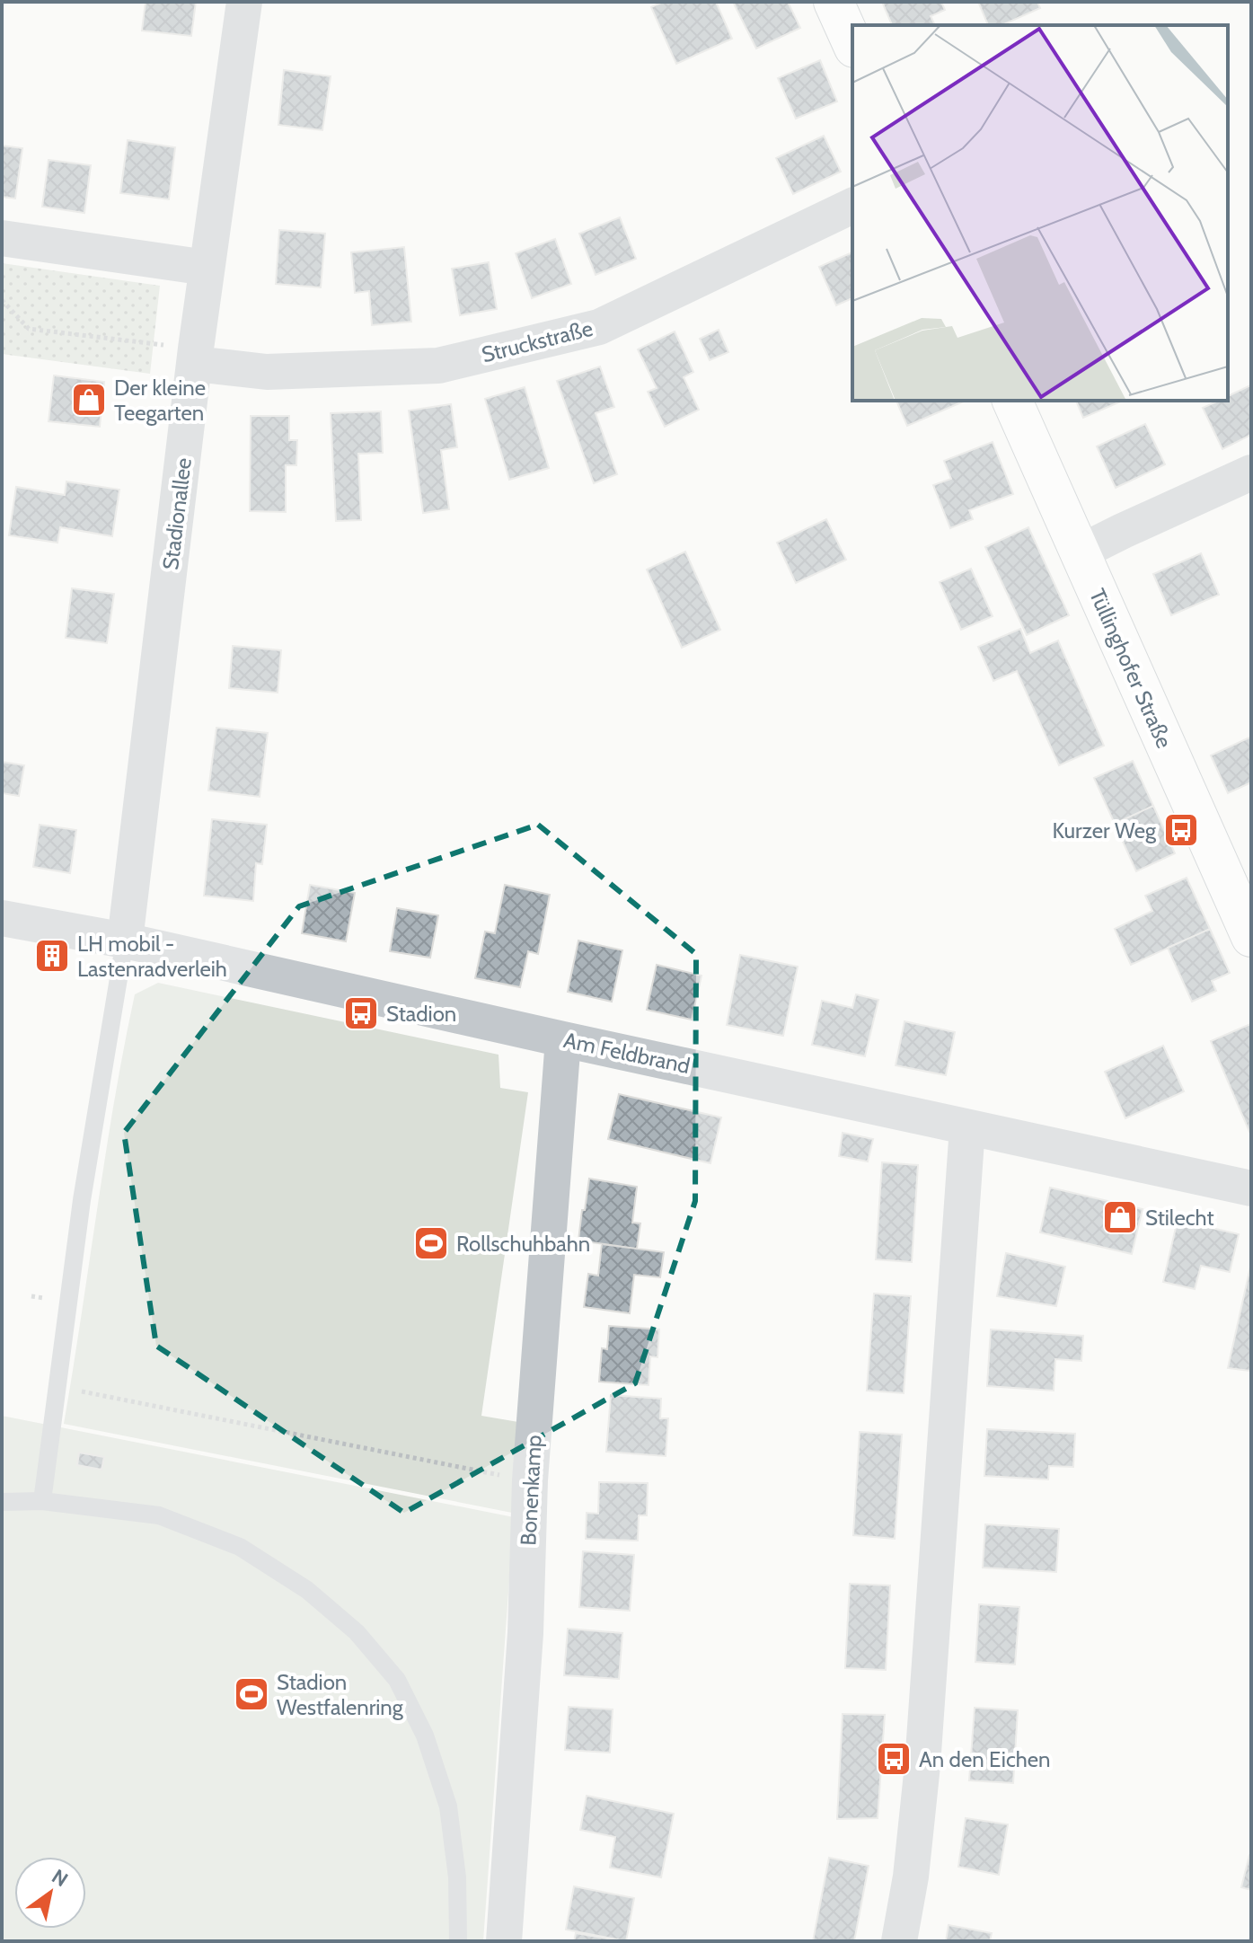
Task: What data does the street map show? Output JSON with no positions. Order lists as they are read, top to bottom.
{
  "streets": {
    "main road": ["Tüllinghofer Straße"],
    "street": [
      "Struckstraße",
      "Stadionallee",
      "Am Feldbrand",
      "Bonenkamp"
    ]
  },
  "crossings": [
    ["Struckstraße", "Stadionallee"],
    ["Stadionallee", "Am Feldbrand"],
    ["Am Feldbrand", "Bonenkamp"]
  ],
  "places": {
    "shop": ["Der kleine Teegarten", "Stilecht"],
    "bus stop": ["Kurzer Weg", "Stadion", "An den Eichen"],
    "building": ["LH mobil - Lastenradverleih"],
    "sports": ["Rollschuhbahn", "Stadion Westfalenring"]
  },
  "north": "top right"
}
